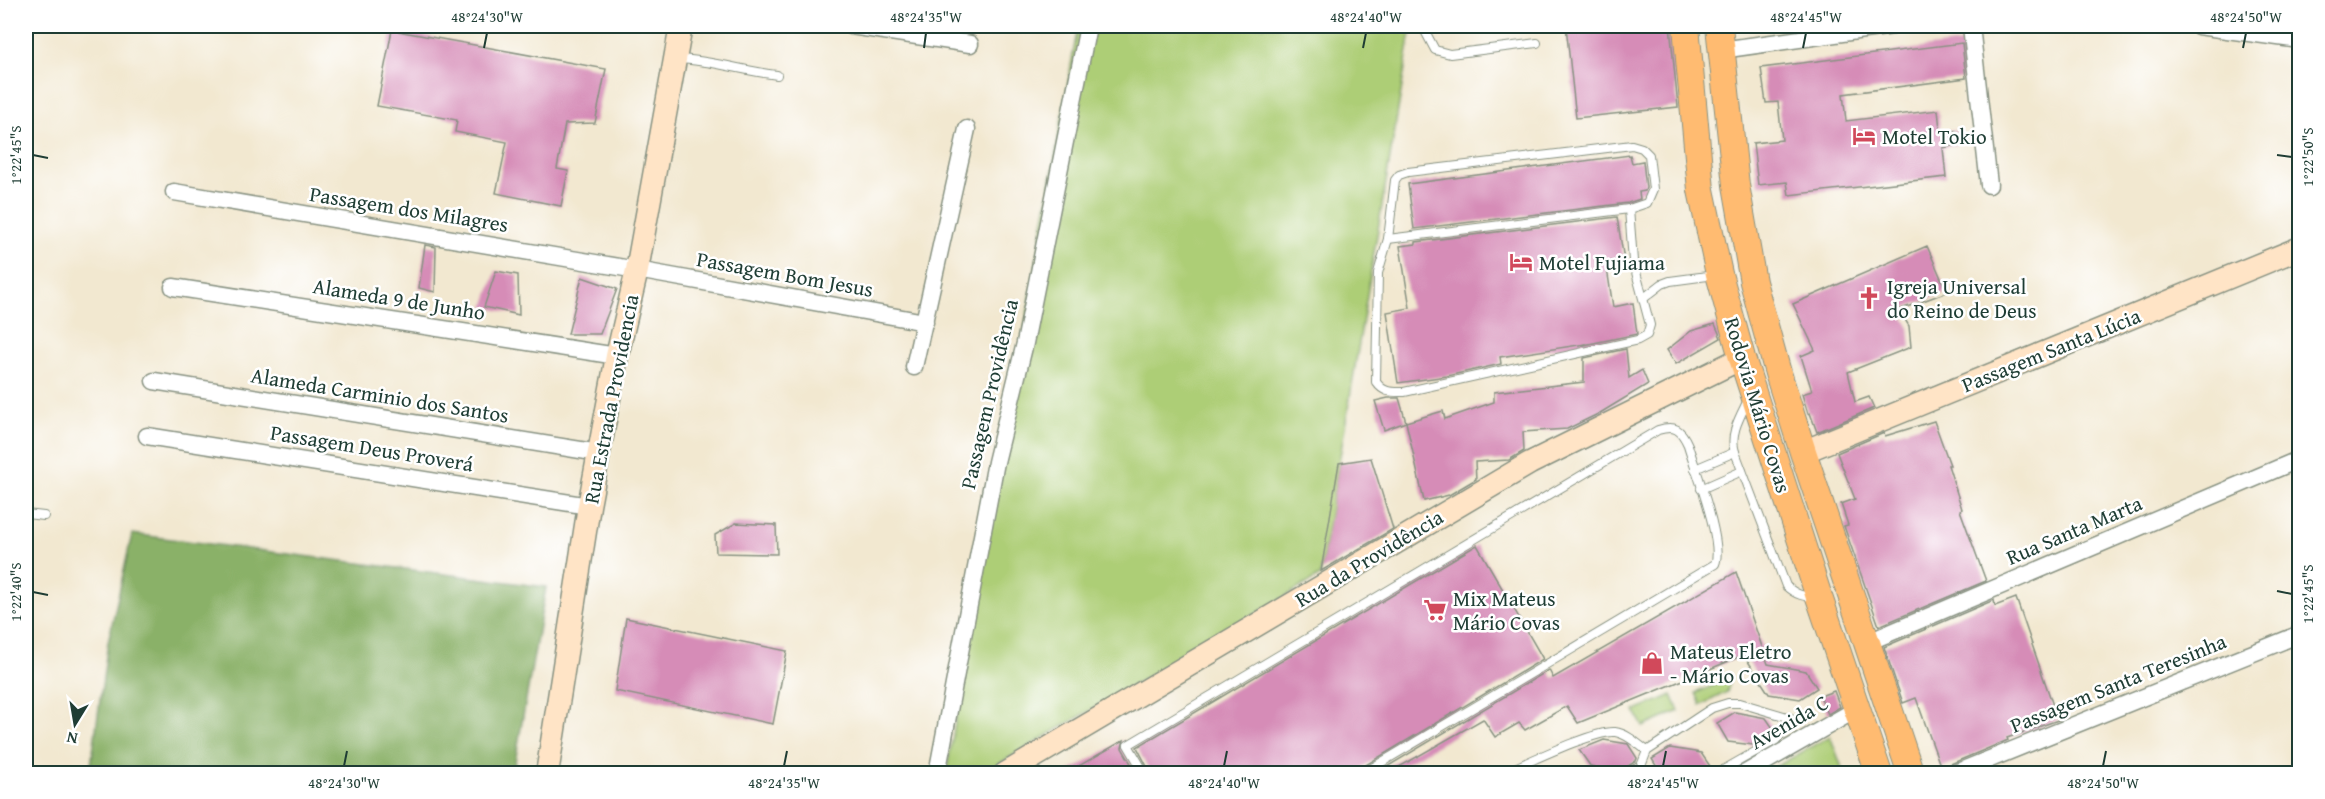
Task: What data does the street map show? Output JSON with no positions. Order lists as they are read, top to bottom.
{
  "streets": {
    "main road": ["Rodovia Mário Covas"],
    "street": [
      "Passagem dos Milagres",
      "Passagem Bom Jesus",
      "Alameda 9 de Junho",
      "Passagem Santa Lúcia",
      "Passagem Providência",
      "Alameda Carminio dos Santos",
      "Rua Estrada Providencia",
      "Passagem Deus Proverá",
      "Rua Santa Marta",
      "Rua da Providência",
      "Passagem Santa Teresinha",
      "Avenida C"
    ]
  },
  "crossings": [
    ["Passagem dos Milagres", "Passagem Bom Jesus"],
    ["Passagem dos Milagres", "Rua Estrada Providencia"],
    ["Passagem Bom Jesus", "Rua Estrada Providencia"],
    ["Alameda 9 de Junho", "Rua Estrada Providencia"],
    ["Passagem Santa Lúcia", "Rodovia Mário Covas"],
    ["Alameda Carminio dos Santos", "Rua Estrada Providencia"],
    ["Rua Estrada Providencia", "Passagem Deus Proverá"],
    ["Rodovia Mário Covas", "Rua Santa Marta"],
    ["Rodovia Mário Covas", "Rua da Providência"],
    ["Rodovia Mário Covas", "Avenida C"]
  ],
  "places": {
    "hotel": ["Motel Tokio", "Motel Fujiama"],
    "church": ["Igreja Universal do Reino de Deus"],
    "supermarket": ["Mix Mateus Mário Covas"],
    "shop": ["Mateus Eletro - Mário Covas"]
  },
  "north": "bottom",
  "coordinates": [
    "48°24'30\"W",
    "48°24'35\"W",
    "48°24'40\"W",
    "48°24'45\"W",
    "48°24'50\"W",
    "1°22'45\"S",
    "1°22'50\"S",
    "1°22'40\"S"
  ]
}
